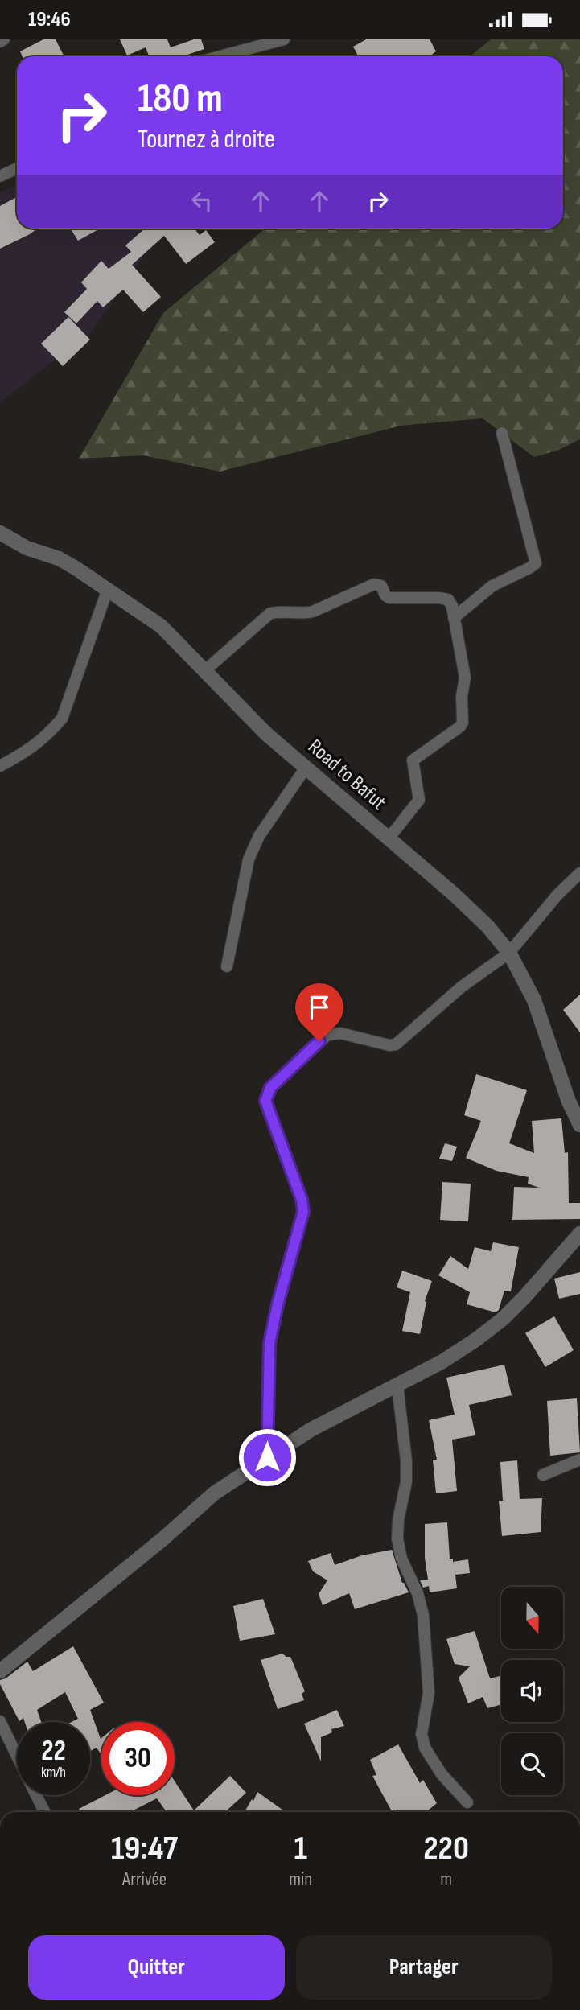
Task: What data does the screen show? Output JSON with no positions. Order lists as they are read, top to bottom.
{
  "streets": {
    "street": ["Road to Bafut"]
  },
  "north": "bottom",
  "page": {
    "status": "19:46",
    "turn": ["180 m", "Tournez à droite"],
    "speed": "22 km/h",
    "limit": "30",
    "eta": [
      "19:47",
      "Arrivée",
      "1",
      "min",
      "220",
      "m"
    ],
    "buttons": ["Quitter", "Partager"]
  }
}
